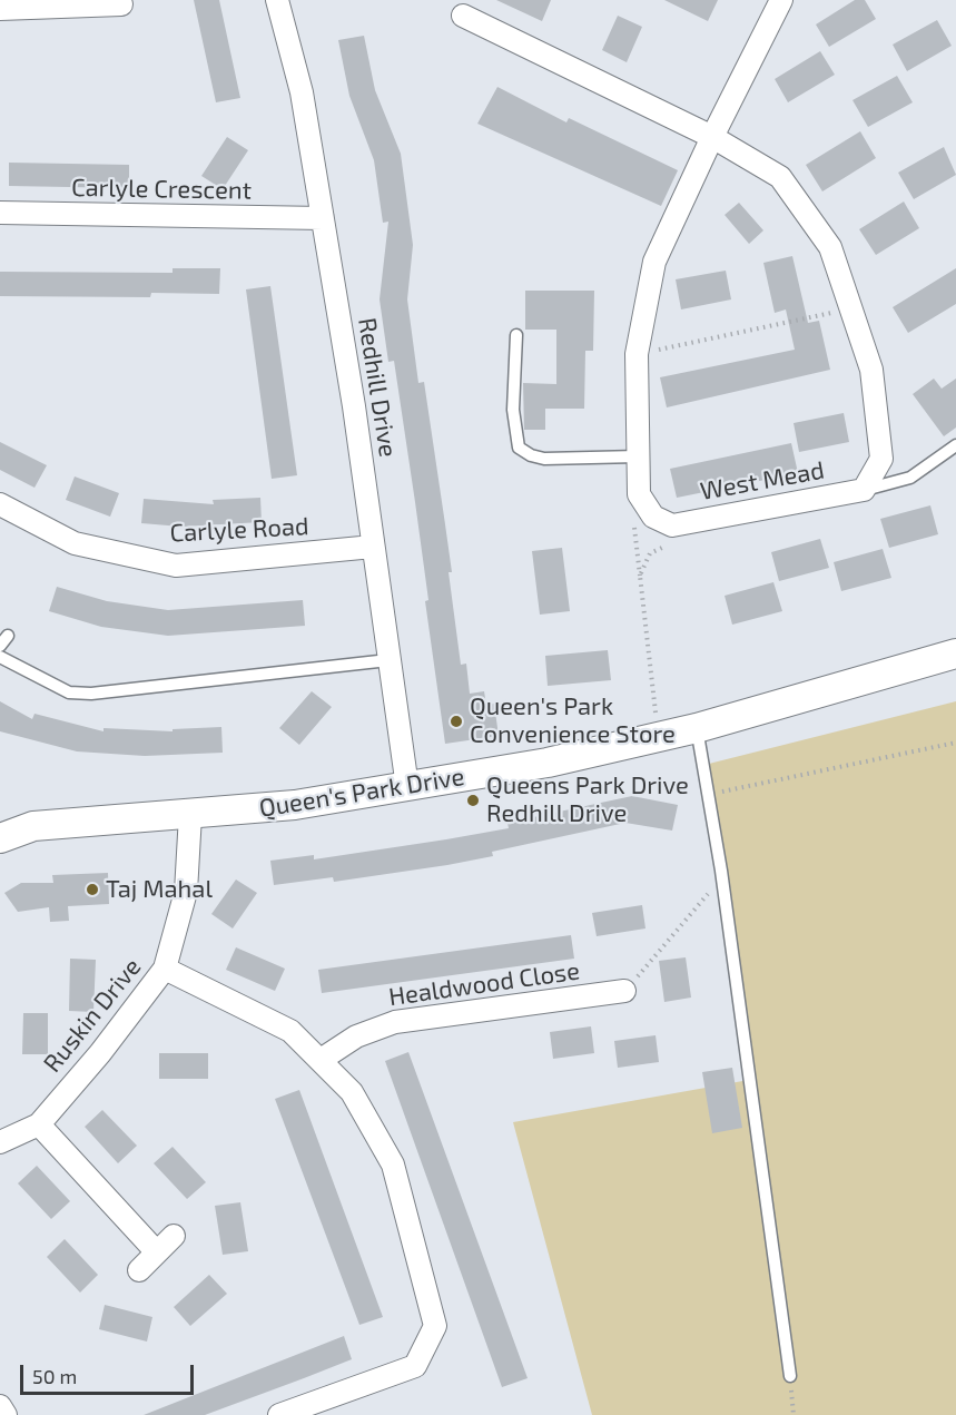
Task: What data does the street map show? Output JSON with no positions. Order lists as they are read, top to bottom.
{
  "streets": {
    "street": [
      "Carlyle Crescent",
      "Redhill Drive",
      "West Mead",
      "Carlyle Road",
      "Queen's Park Drive",
      "Healdwood Close",
      "Ruskin Drive"
    ]
  },
  "crossings": [
    ["Carlyle Crescent", "Redhill Drive"],
    ["Redhill Drive", "Carlyle Road"],
    ["Redhill Drive", "Queen's Park Drive"],
    ["Queen's Park Drive", "Ruskin Drive"]
  ],
  "places": ["Queen's Park Convenience Store", "Queens Park Drive Redhill Drive", "Taj Mahal"],
  "scale_bar": "50 m"
}
